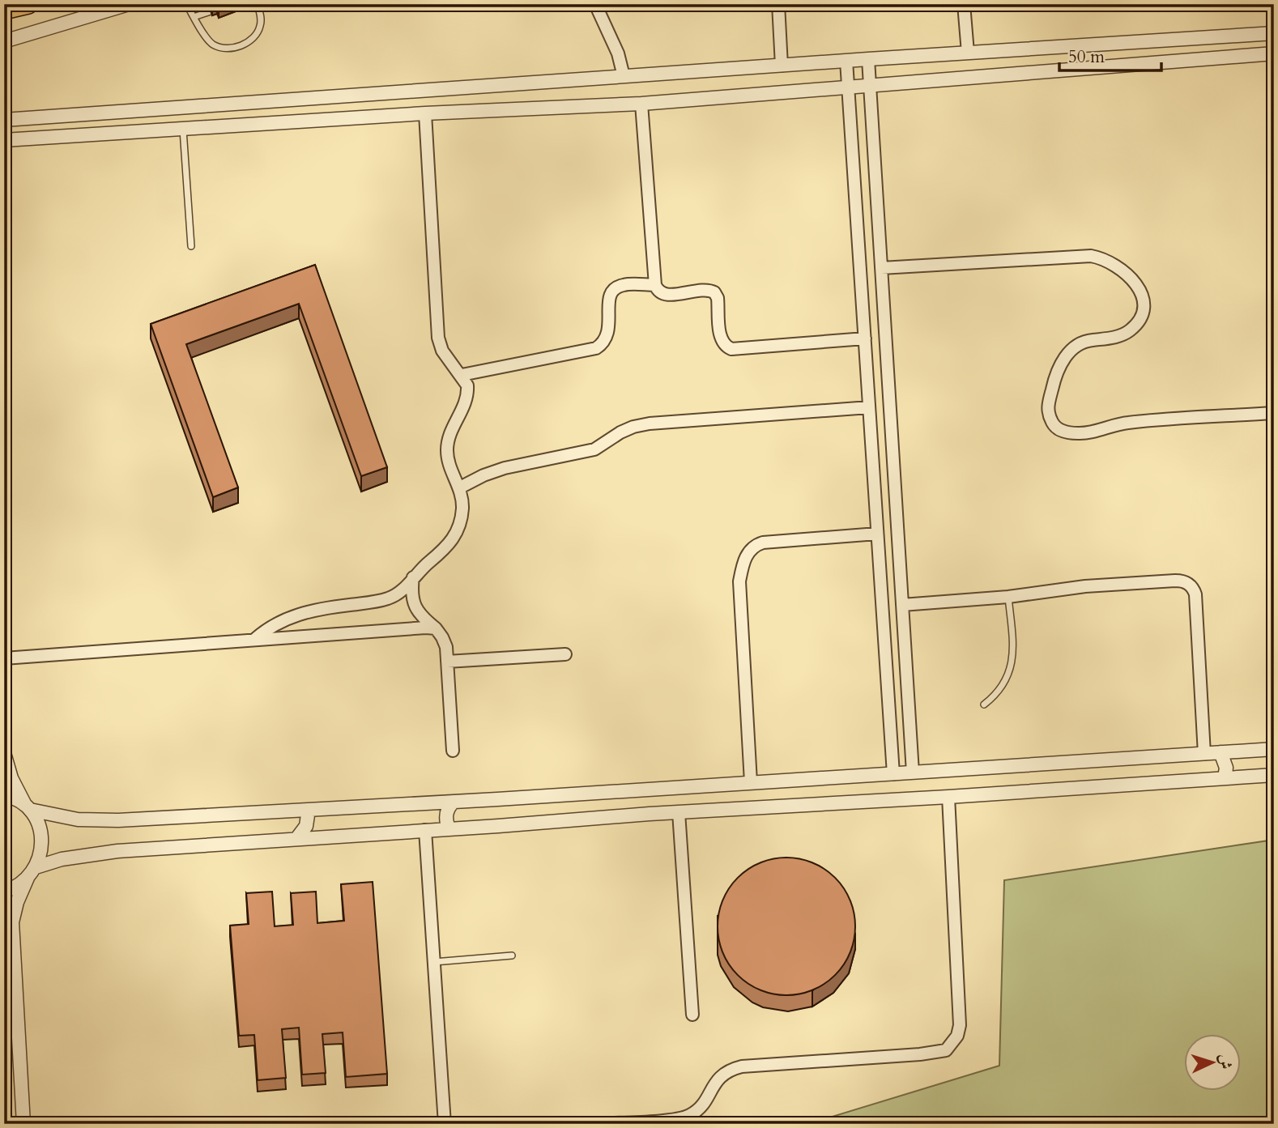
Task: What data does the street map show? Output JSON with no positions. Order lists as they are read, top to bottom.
{
  "scale_bar": "50 m",
  "north": "right"
}
